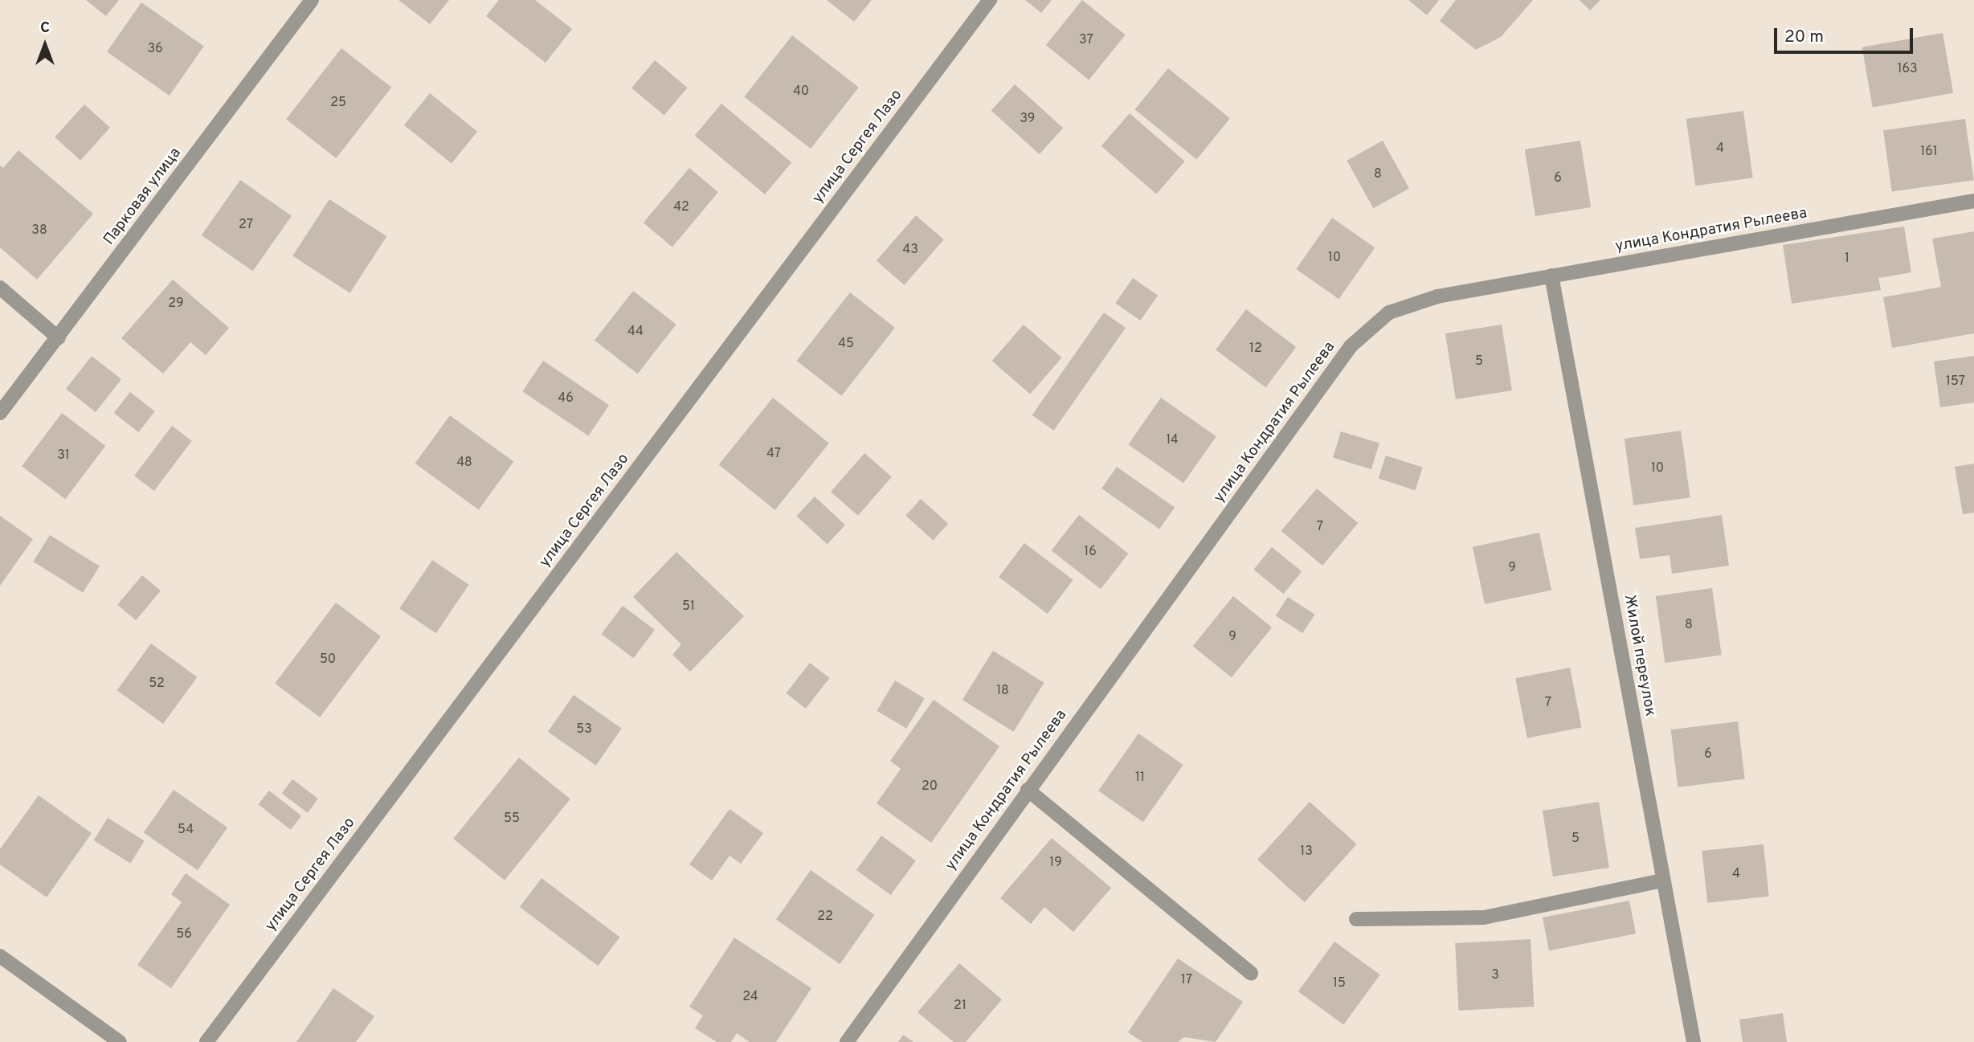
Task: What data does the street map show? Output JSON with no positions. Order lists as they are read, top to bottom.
{
  "streets": {
    "street": [
      "улица Сергея Лазо",
      "Парковая улица",
      "улица Кондратия Рылеева",
      "Жилой переулок"
    ]
  },
  "crossings": [
    ["улица Кондратия Рылеева", "Жилой переулок"]
  ],
  "house_numbers": [
    "37",
    "36",
    "163",
    "40",
    "25",
    "39",
    "4",
    "161",
    "8",
    "6",
    "42",
    "27",
    "38",
    "43",
    "10",
    "1",
    "29",
    "44",
    "45",
    "12",
    "5",
    "157",
    "46",
    "14",
    "47",
    "31",
    "48",
    "10",
    "7",
    "16",
    "9",
    "51",
    "8",
    "9",
    "50",
    "52",
    "18",
    "7",
    "53",
    "6",
    "11",
    "20",
    "55",
    "54",
    "5",
    "13",
    "19",
    "4",
    "22",
    "56",
    "3",
    "17",
    "15",
    "24",
    "21"
  ],
  "scale_bar": "20 m",
  "north": "top"
}
